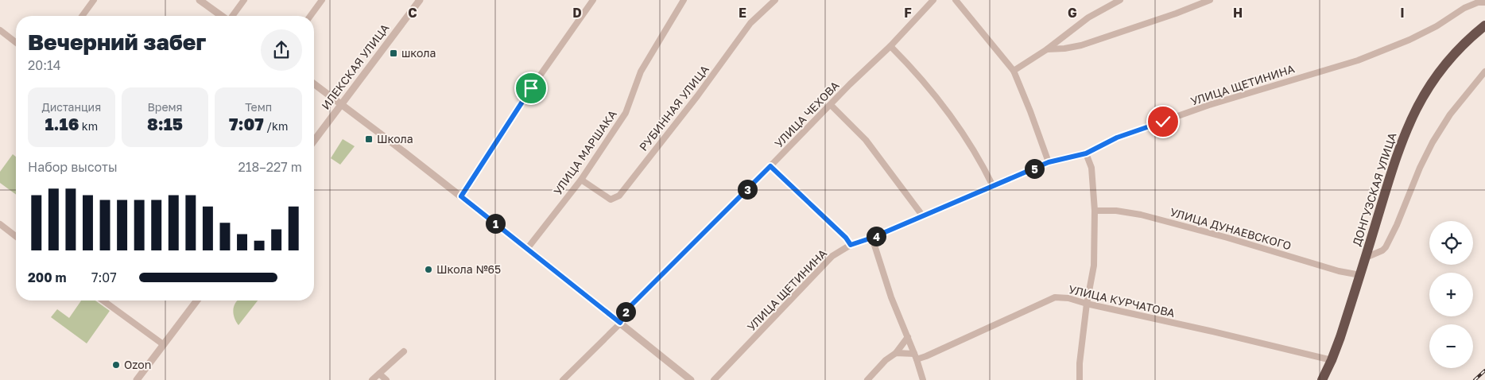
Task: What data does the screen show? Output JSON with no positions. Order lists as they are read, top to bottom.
{
  "streets": {
    "highway": ["ДОНГУЗСКАЯ УЛИЦА"],
    "street": [
      "ИЛЕКСКАЯ УЛИЦА",
      "УЛИЦА ЩЕТИНИНА",
      "РУБИННАЯ УЛИЦА",
      "УЛИЦА ЧЕХОВА",
      "УЛИЦА МАРШАКА",
      "УЛИЦА ДУНАЕВСКОГО",
      "УЛИЦА КУРЧАТОВА"
    ]
  },
  "crossings": [
    ["РУБИННАЯ УЛИЦА", "УЛИЦА МАРШАКА"],
    ["ДОНГУЗСКАЯ УЛИЦА", "УЛИЦА ДУНАЕВСКОГО"],
    ["ДОНГУЗСКАЯ УЛИЦА", "УЛИЦА КУРЧАТОВА"]
  ],
  "places": {
    "transit": ["школа", "Школа"],
    "other": ["Школа №65", "Ozon"]
  },
  "page": {
    "heading": ["Вечерний забег", "20:14"],
    "stats": [
      ["Дистанция", "1.16 km"],
      ["Время", "8:15"],
      ["Темп", "7:07 /km"]
    ],
    "chart": ["Набор высоты", "218–227 m"],
    "pins": [
      "5",
      "3",
      "1",
      "4",
      "2"
    ],
    "map_buttons": ["+", "−"],
    "list": [
      {
        "name": "200 m",
        "note": "7:07"
      }
    ]
  },
  "grid": {
    "columns": [
      "C",
      "D",
      "E",
      "F",
      "G",
      "H",
      "I"
    ]
  }
}
